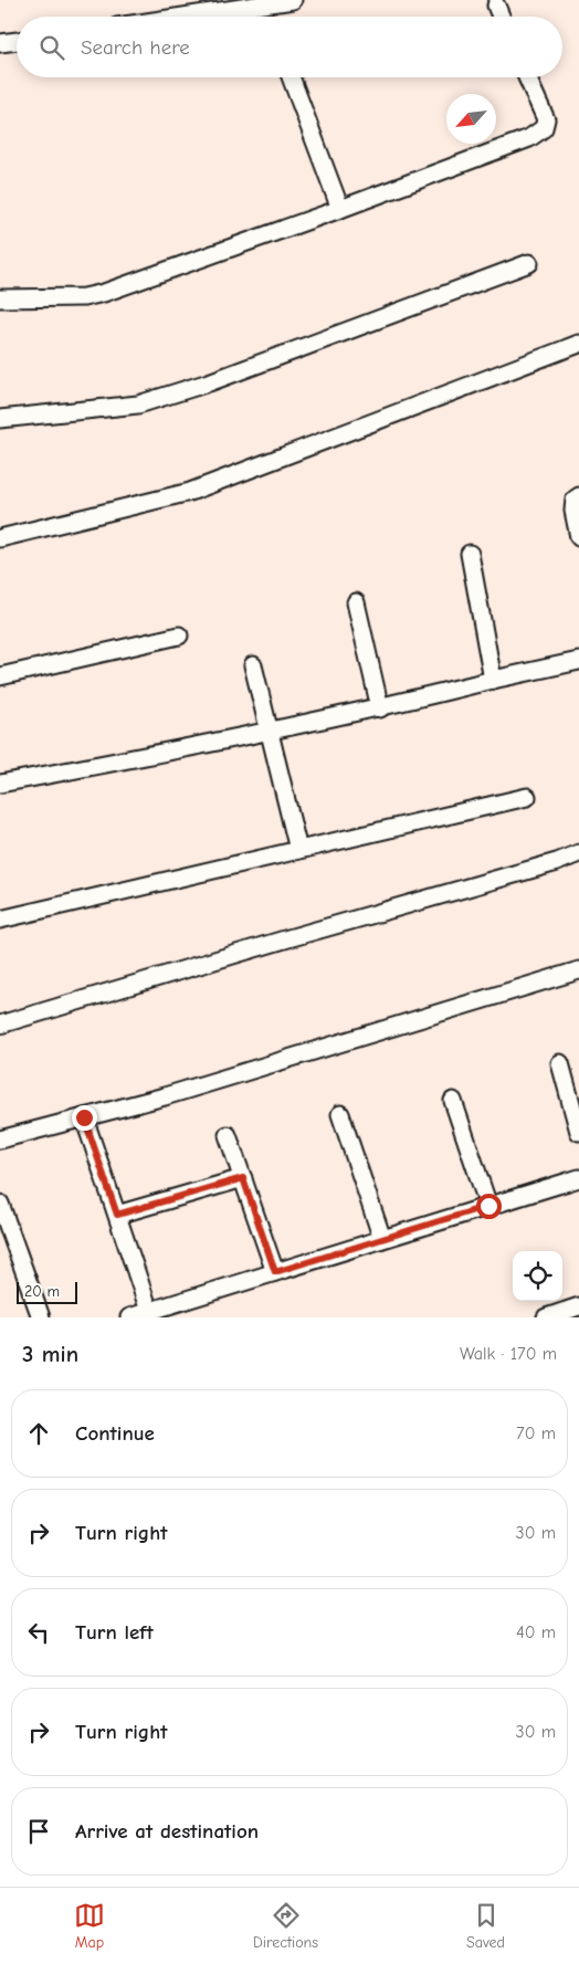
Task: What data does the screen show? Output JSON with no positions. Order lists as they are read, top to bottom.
{
  "scale_bar": "20 m",
  "north": "bottom left",
  "page": {
    "search": "Search here",
    "scale": "20 m",
    "heading": ["3 min", "Walk · 170 m"],
    "list": [
      ["Continue", "70 m"],
      ["Turn right", "30 m"],
      ["Turn left", "40 m"],
      ["Turn right", "30 m"],
      "Arrive at destination"
    ],
    "nav": ["Map", "Directions", "Saved"]
  }
}
